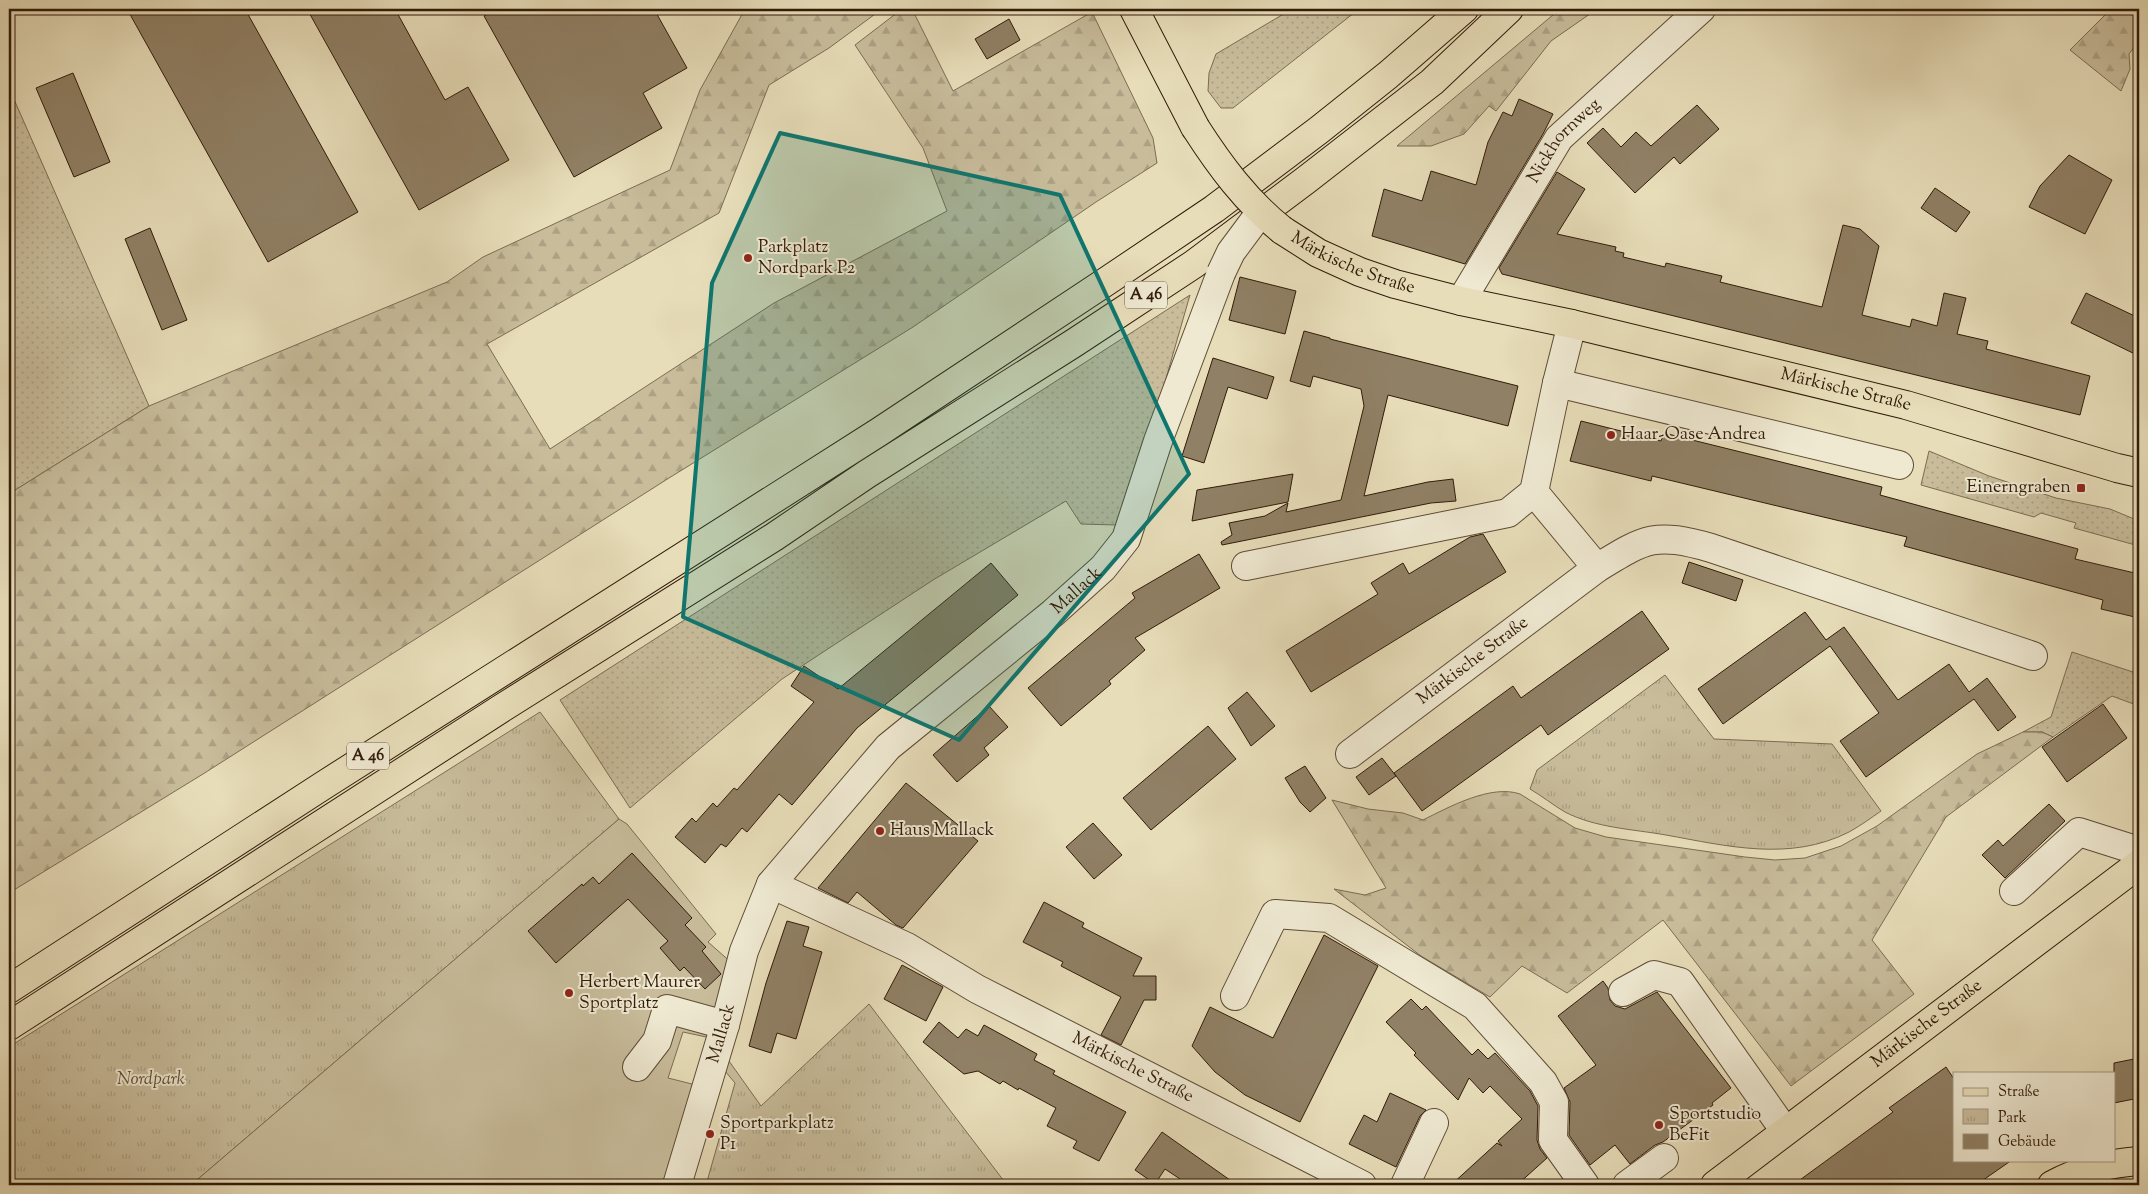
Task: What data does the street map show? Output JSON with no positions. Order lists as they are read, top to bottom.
{
  "streets": {
    "main road": ["Märkische Straße", "A 46"],
    "street": ["Nickhornweg", "Mallack"]
  },
  "crossings": [
    ["Nickhornweg", "Märkische Straße"],
    ["Märkische Straße", "Mallack"]
  ],
  "parks": ["Nordpark"],
  "places": {
    "other": [
      "Parkplatz Nordpark P2",
      "Haar-Oase Andrea",
      "Haus Mallack",
      "Herbert Maurer Sportplatz",
      "Sportstudio BeFit",
      "Sportparkplatz P1"
    ],
    "transit": ["Einerngraben"]
  },
  "legend": ["Straße", "Park", "Gebäude"]
}
